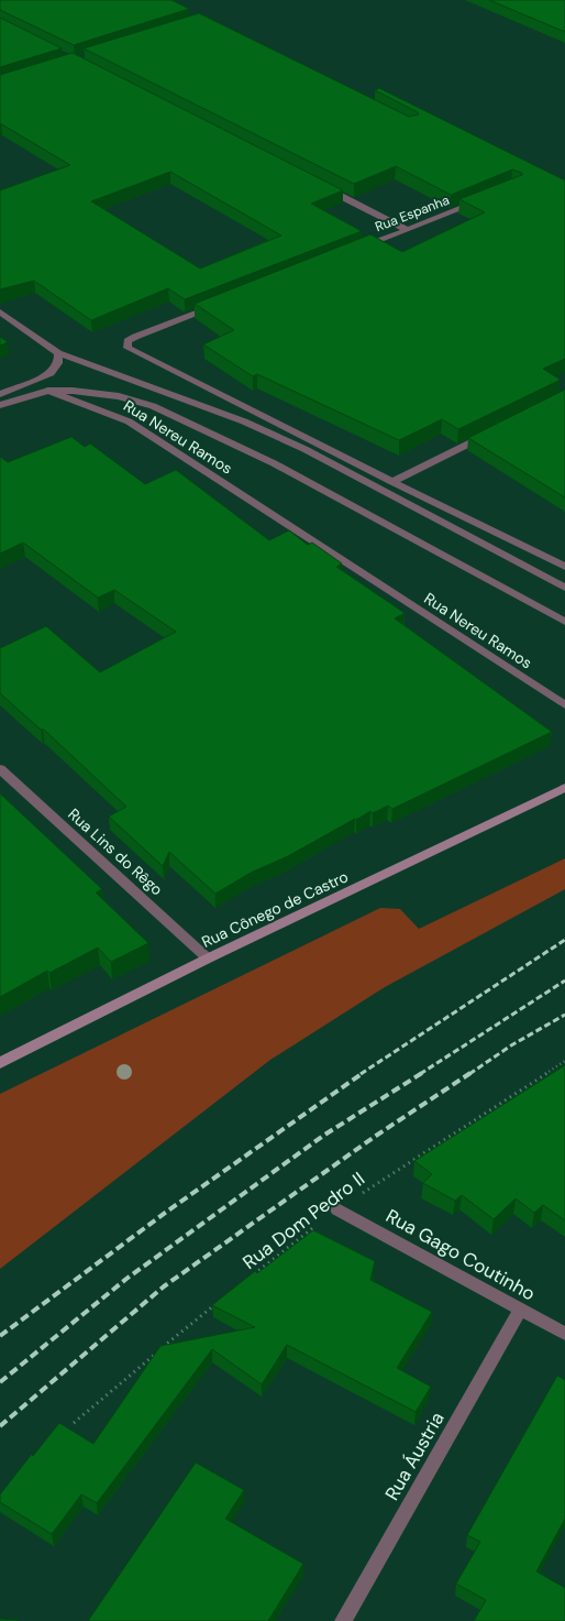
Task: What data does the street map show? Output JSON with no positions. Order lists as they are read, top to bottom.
{
  "streets": {
    "main road": ["Rua Cônego de Castro"],
    "street": [
      "Rua Espanha",
      "Rua Nereu Ramos",
      "Rua Lins do Rêgo",
      "Rua Gago Coutinho",
      "Rua Áustria"
    ],
    "path": ["Rua Dom Pedro II"]
  },
  "crossings": [
    ["Rua Lins do Rêgo", "Rua Cônego de Castro"],
    ["Rua Dom Pedro II", "Rua Gago Coutinho"],
    ["Rua Gago Coutinho", "Rua Áustria"]
  ]
}
